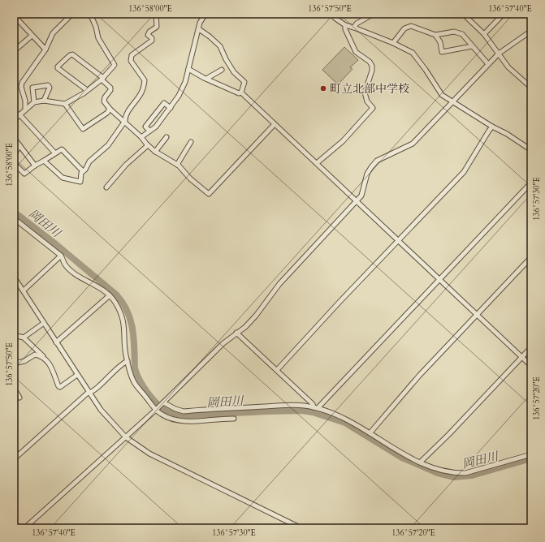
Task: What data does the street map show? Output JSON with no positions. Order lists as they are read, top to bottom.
{
  "water": ["岡田川"],
  "places": ["町立北部中学校"],
  "coordinates": [
    "136°58'00\"E",
    "136°57'50\"E",
    "136°57'40\"E",
    "136°57'30\"E",
    "136°57'20\"E"
  ]
}
